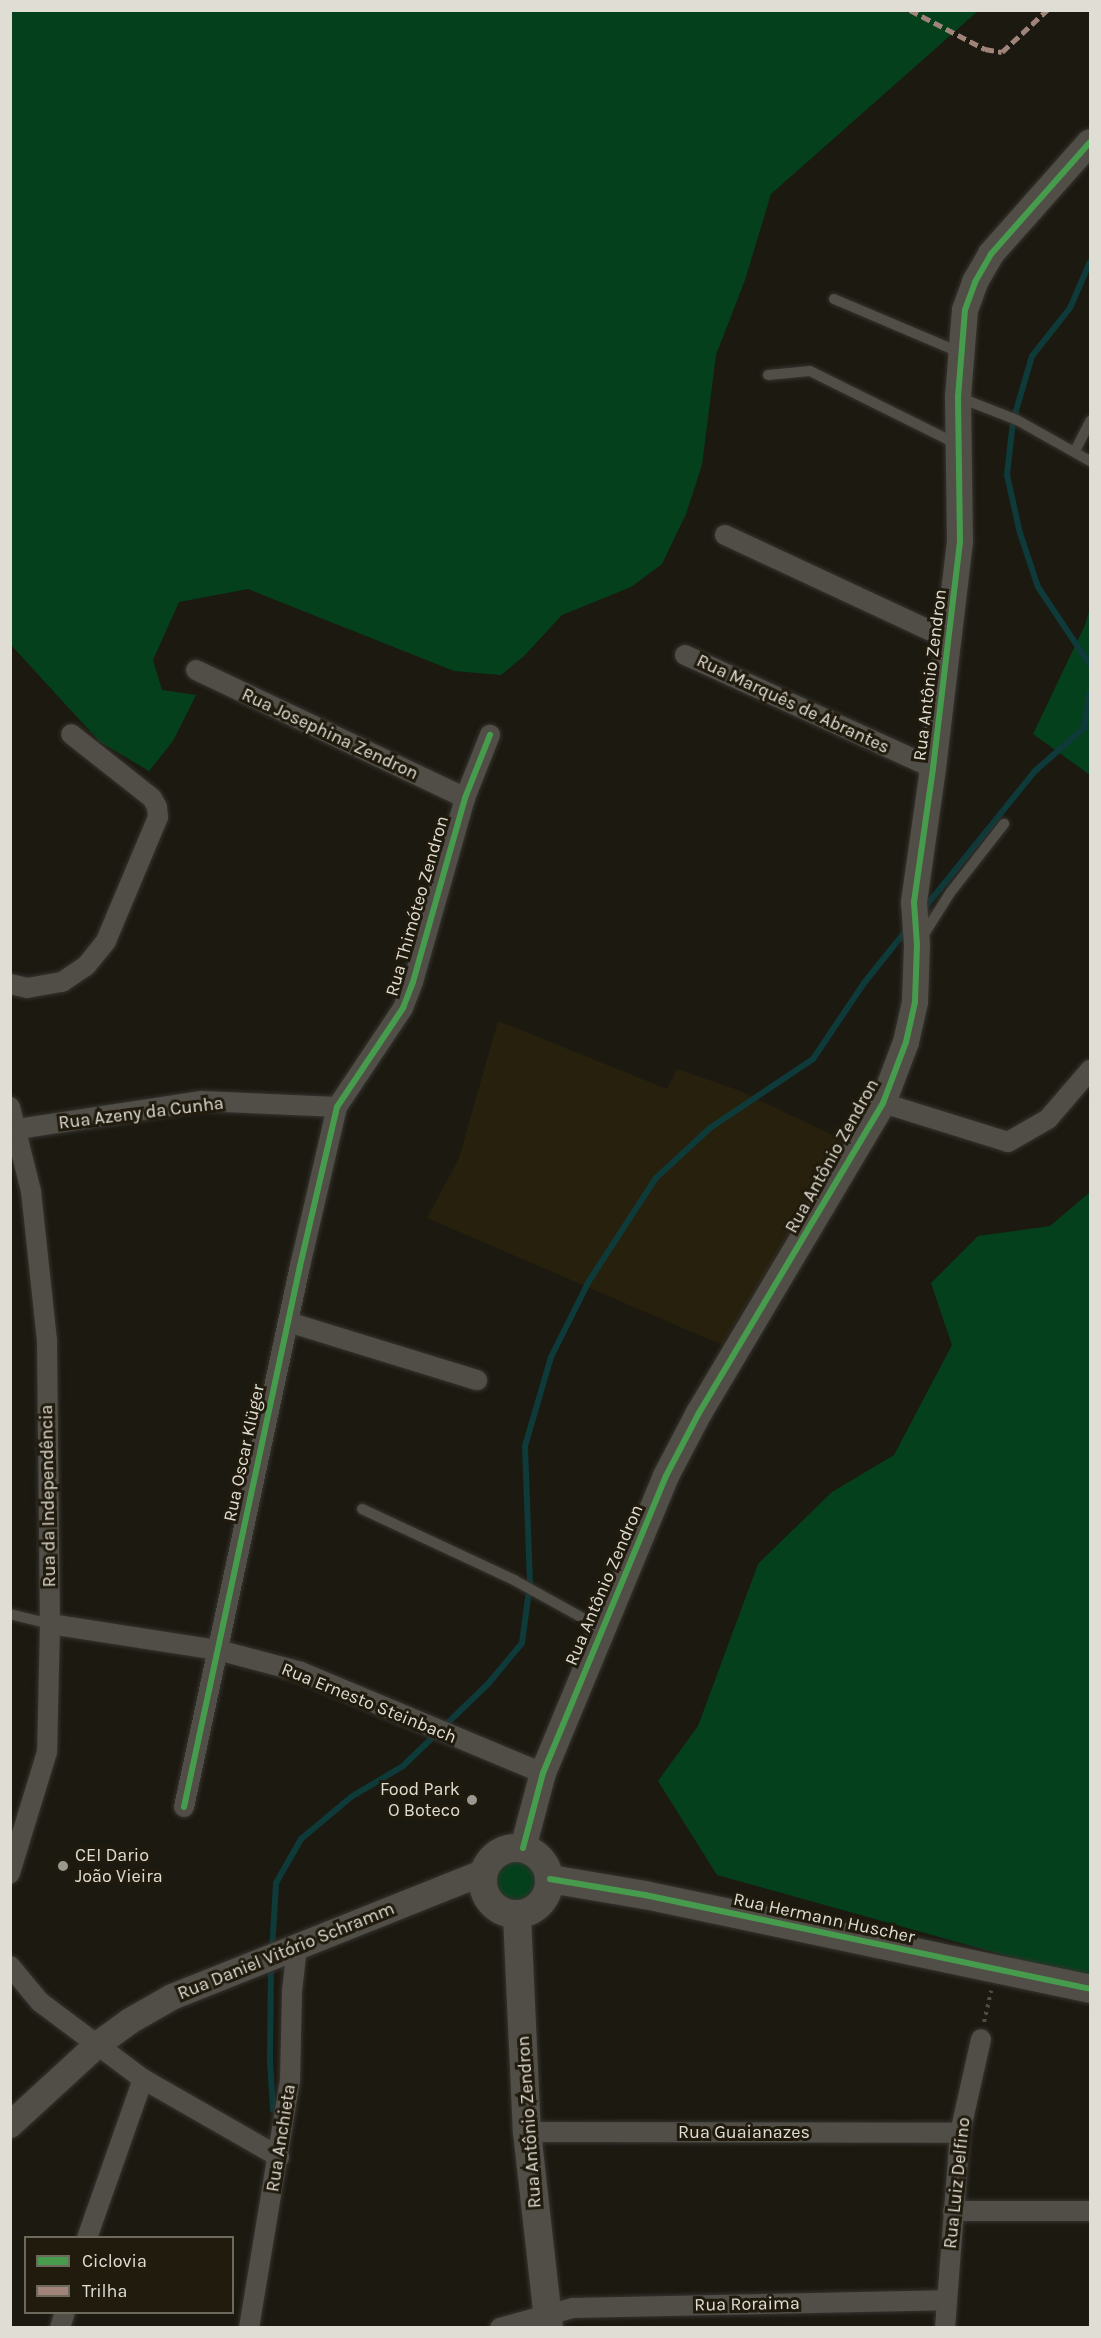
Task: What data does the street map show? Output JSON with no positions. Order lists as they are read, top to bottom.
{
  "streets": {
    "main road": ["Rua Antônio Zendron", "Rua Hermann Huscher"],
    "street": [
      "Rua Marquês de Abrantes",
      "Rua Josephina Zendron",
      "Rua Thimóteo Zendron",
      "Rua Azeny da Cunha",
      "Rua Oscar Klüger",
      "Rua da Independência",
      "Rua Ernesto Steinbach",
      "Rua Daniel Vitório Schramm",
      "Rua Guaianazes",
      "Rua Anchieta",
      "Rua Luiz Delfino",
      "Rua Roraima"
    ]
  },
  "crossings": [
    ["Rua Antônio Zendron", "Rua Marquês de Abrantes"],
    ["Rua Antônio Zendron", "Rua Ernesto Steinbach"],
    ["Rua Antônio Zendron", "Rua Hermann Huscher"],
    ["Rua Antônio Zendron", "Rua Daniel Vitório Schramm"],
    ["Rua Antônio Zendron", "Rua Guaianazes"],
    ["Rua Antônio Zendron", "Rua Roraima"],
    ["Rua Josephina Zendron", "Rua Thimóteo Zendron"],
    ["Rua Thimóteo Zendron", "Rua Azeny da Cunha"],
    ["Rua Thimóteo Zendron", "Rua Oscar Klüger"],
    ["Rua Azeny da Cunha", "Rua Oscar Klüger"],
    ["Rua Azeny da Cunha", "Rua da Independência"],
    ["Rua Oscar Klüger", "Rua Ernesto Steinbach"],
    ["Rua da Independência", "Rua Ernesto Steinbach"],
    ["Rua Hermann Huscher", "Rua Daniel Vitório Schramm"],
    ["Rua Daniel Vitório Schramm", "Rua Anchieta"],
    ["Rua Guaianazes", "Rua Luiz Delfino"],
    ["Rua Luiz Delfino", "Rua Roraima"]
  ],
  "places": ["Food Park O Boteco", "CEI Dario João Vieira"],
  "legend": ["Ciclovia", "Trilha"]
}
